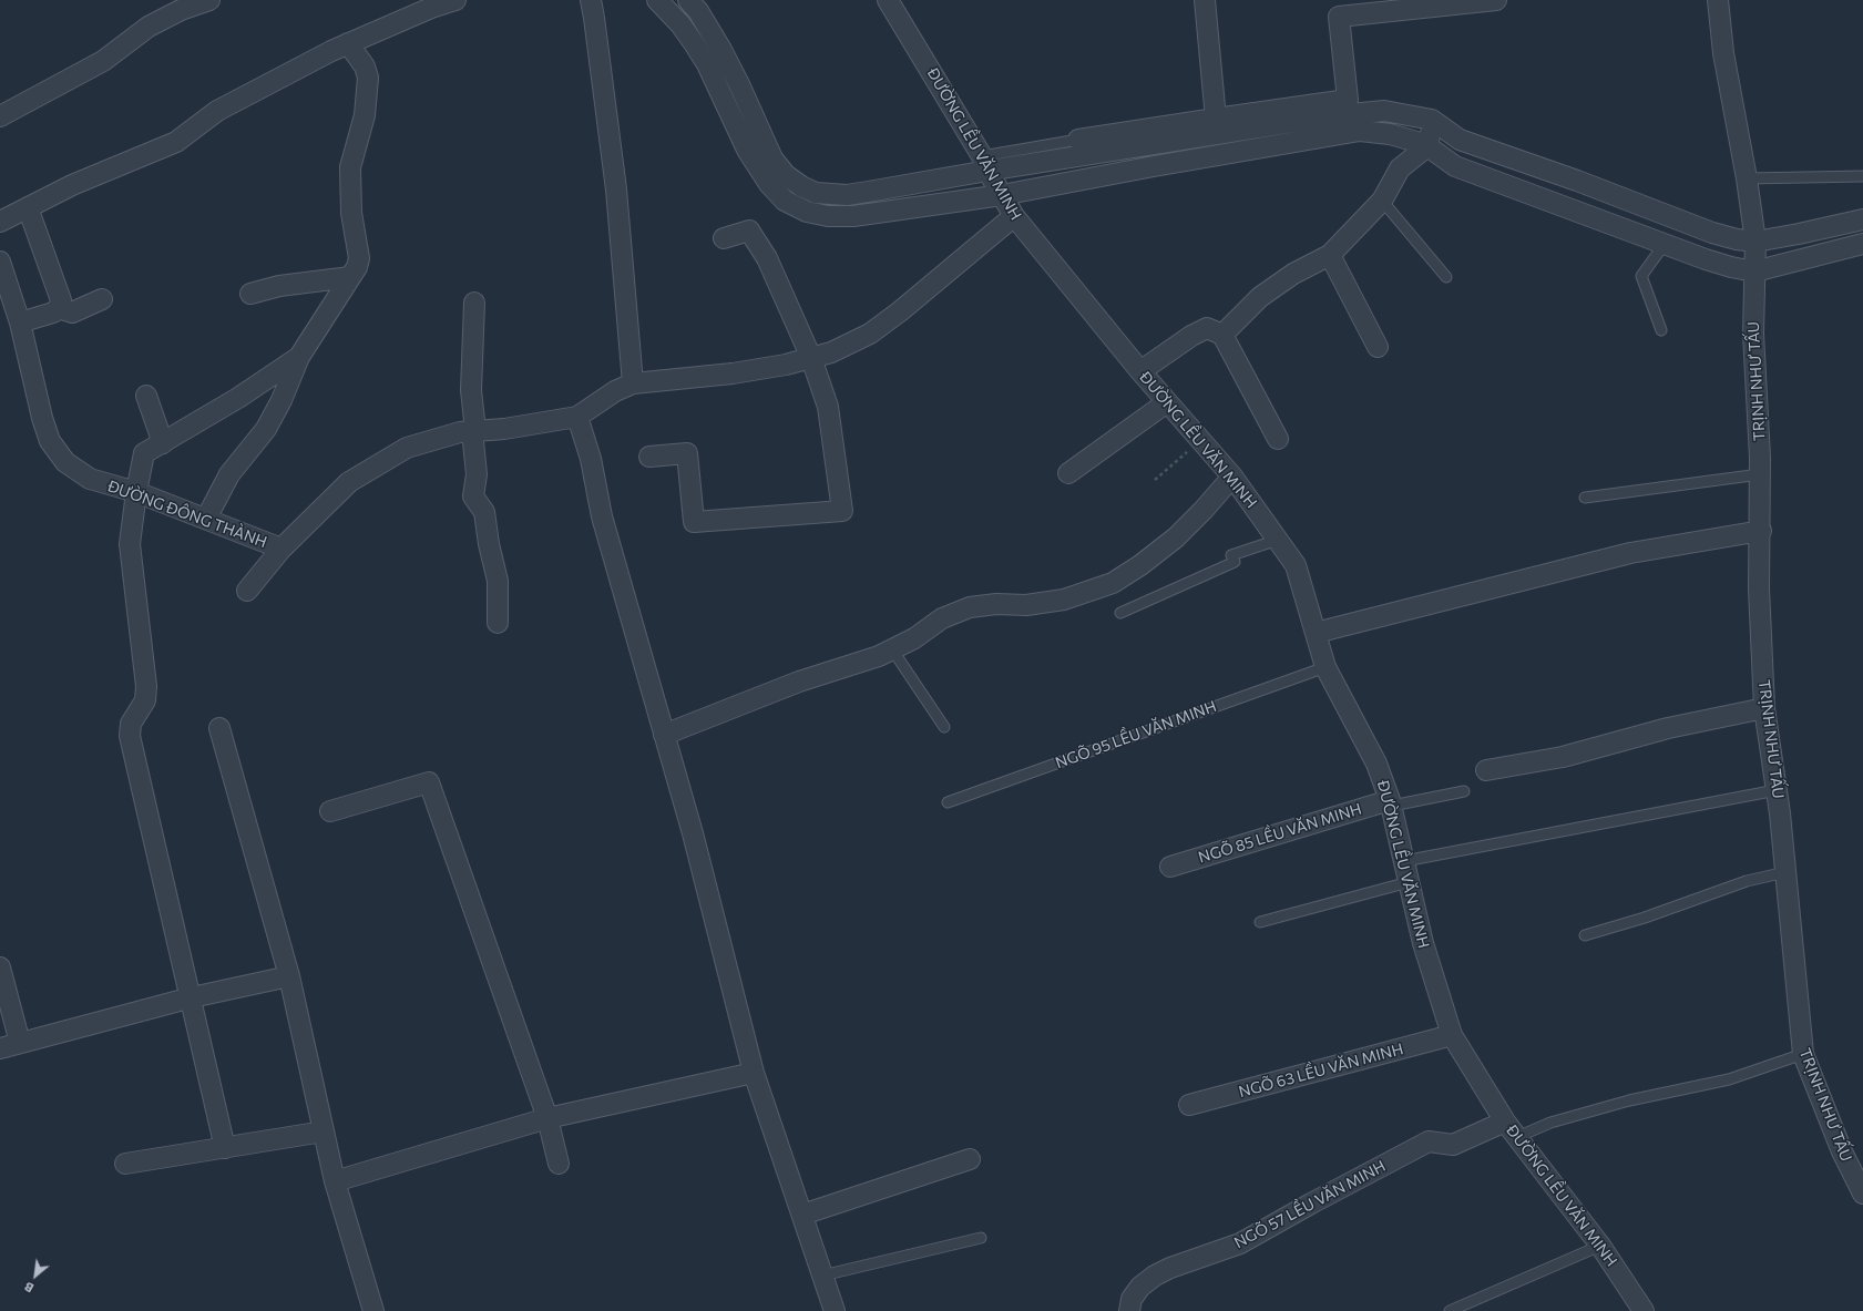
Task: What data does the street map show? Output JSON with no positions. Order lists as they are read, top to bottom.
{
  "streets": {
    "street": [
      "ĐƯỜNG LỀU VĂN MINH",
      "TRỊNH NHƯ TẤU",
      "ĐƯỜNG ĐÔNG THÀNH",
      "NGÕ 85 LỀU VĂN MINH",
      "NGÕ 63 LỀU VĂN MINH",
      "NGÕ 57 LỀU VĂN MINH"
    ],
    "lane": ["NGÕ 95 LỀU VĂN MINH"]
  },
  "crossings": [
    ["ĐƯỜNG LỀU VĂN MINH", "ĐƯỜNG ĐÔNG THÀNH"],
    ["ĐƯỜNG LỀU VĂN MINH", "NGÕ 95 LỀU VĂN MINH"],
    ["ĐƯỜNG LỀU VĂN MINH", "NGÕ 85 LỀU VĂN MINH"],
    ["ĐƯỜNG LỀU VĂN MINH", "NGÕ 63 LỀU VĂN MINH"],
    ["ĐƯỜNG LỀU VĂN MINH", "NGÕ 57 LỀU VĂN MINH"]
  ],
  "north": "bottom left"
}
